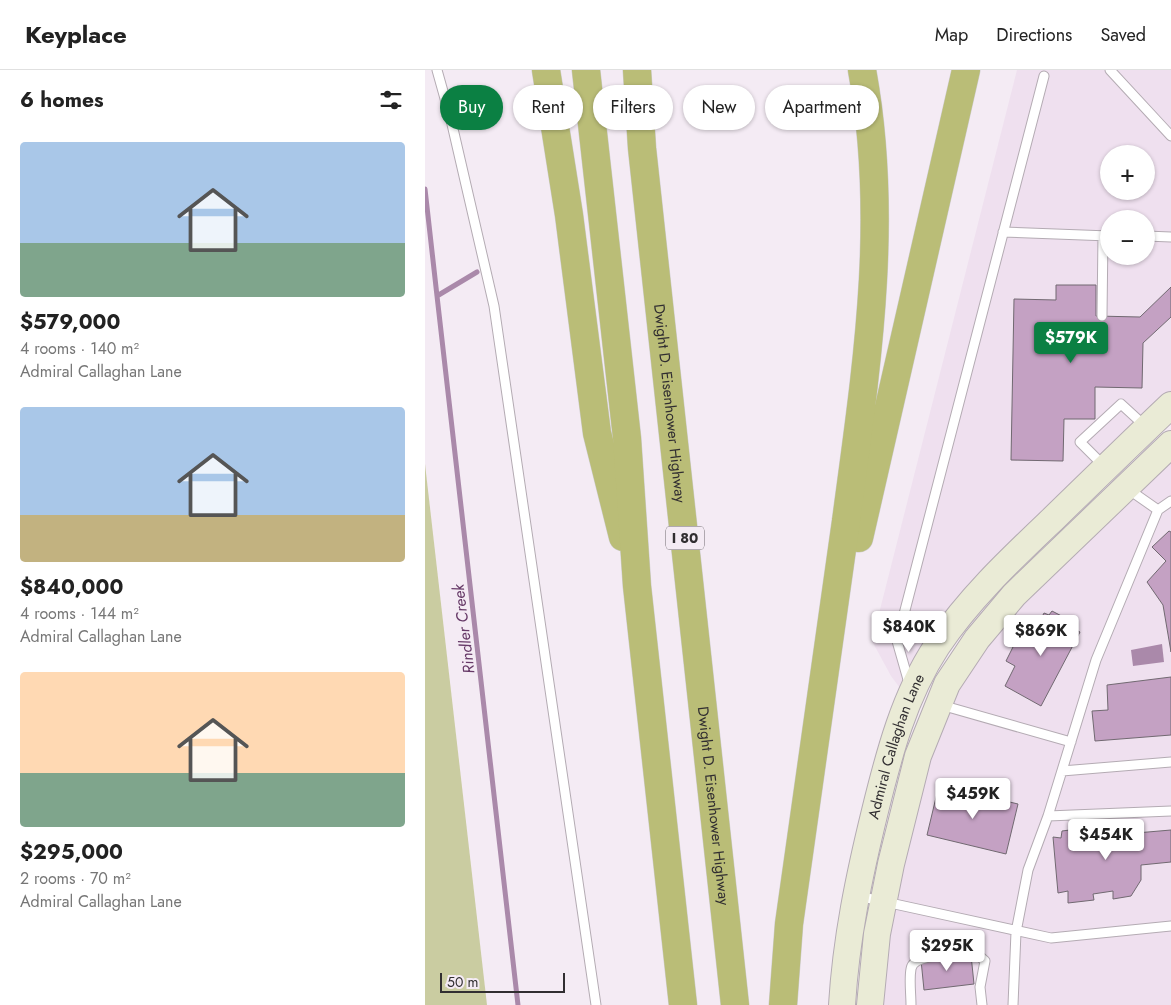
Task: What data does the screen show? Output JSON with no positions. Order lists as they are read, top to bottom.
{
  "streets": {
    "highway": ["Dwight D. Eisenhower Highway", "I 80"],
    "main road": ["Admiral Callaghan Lane"]
  },
  "water": ["Rindler Creek"],
  "scale_bar": "50 m",
  "page": {
    "header": "Keyplace",
    "nav": ["Map", "Directions", "Saved"],
    "heading": "6 homes",
    "chip": [
      "Buy",
      "Rent",
      "Filters",
      "New",
      "Apartment"
    ],
    "list": [
      {
        "name": "$579,000",
        "note": "4 rooms · 140 m² · Admiral Callaghan Lane"
      },
      {
        "name": "$840,000",
        "note": "4 rooms · 144 m² · Admiral Callaghan Lane"
      },
      {
        "name": "$295,000",
        "note": "2 rooms · 70 m² · Admiral Callaghan Lane"
      }
    ],
    "map_buttons": ["+", "−"],
    "price": [
      "$579K",
      "$840K",
      "$869K",
      "$459K",
      "$454K",
      "$295K"
    ],
    "scale": "50 m"
  }
}
